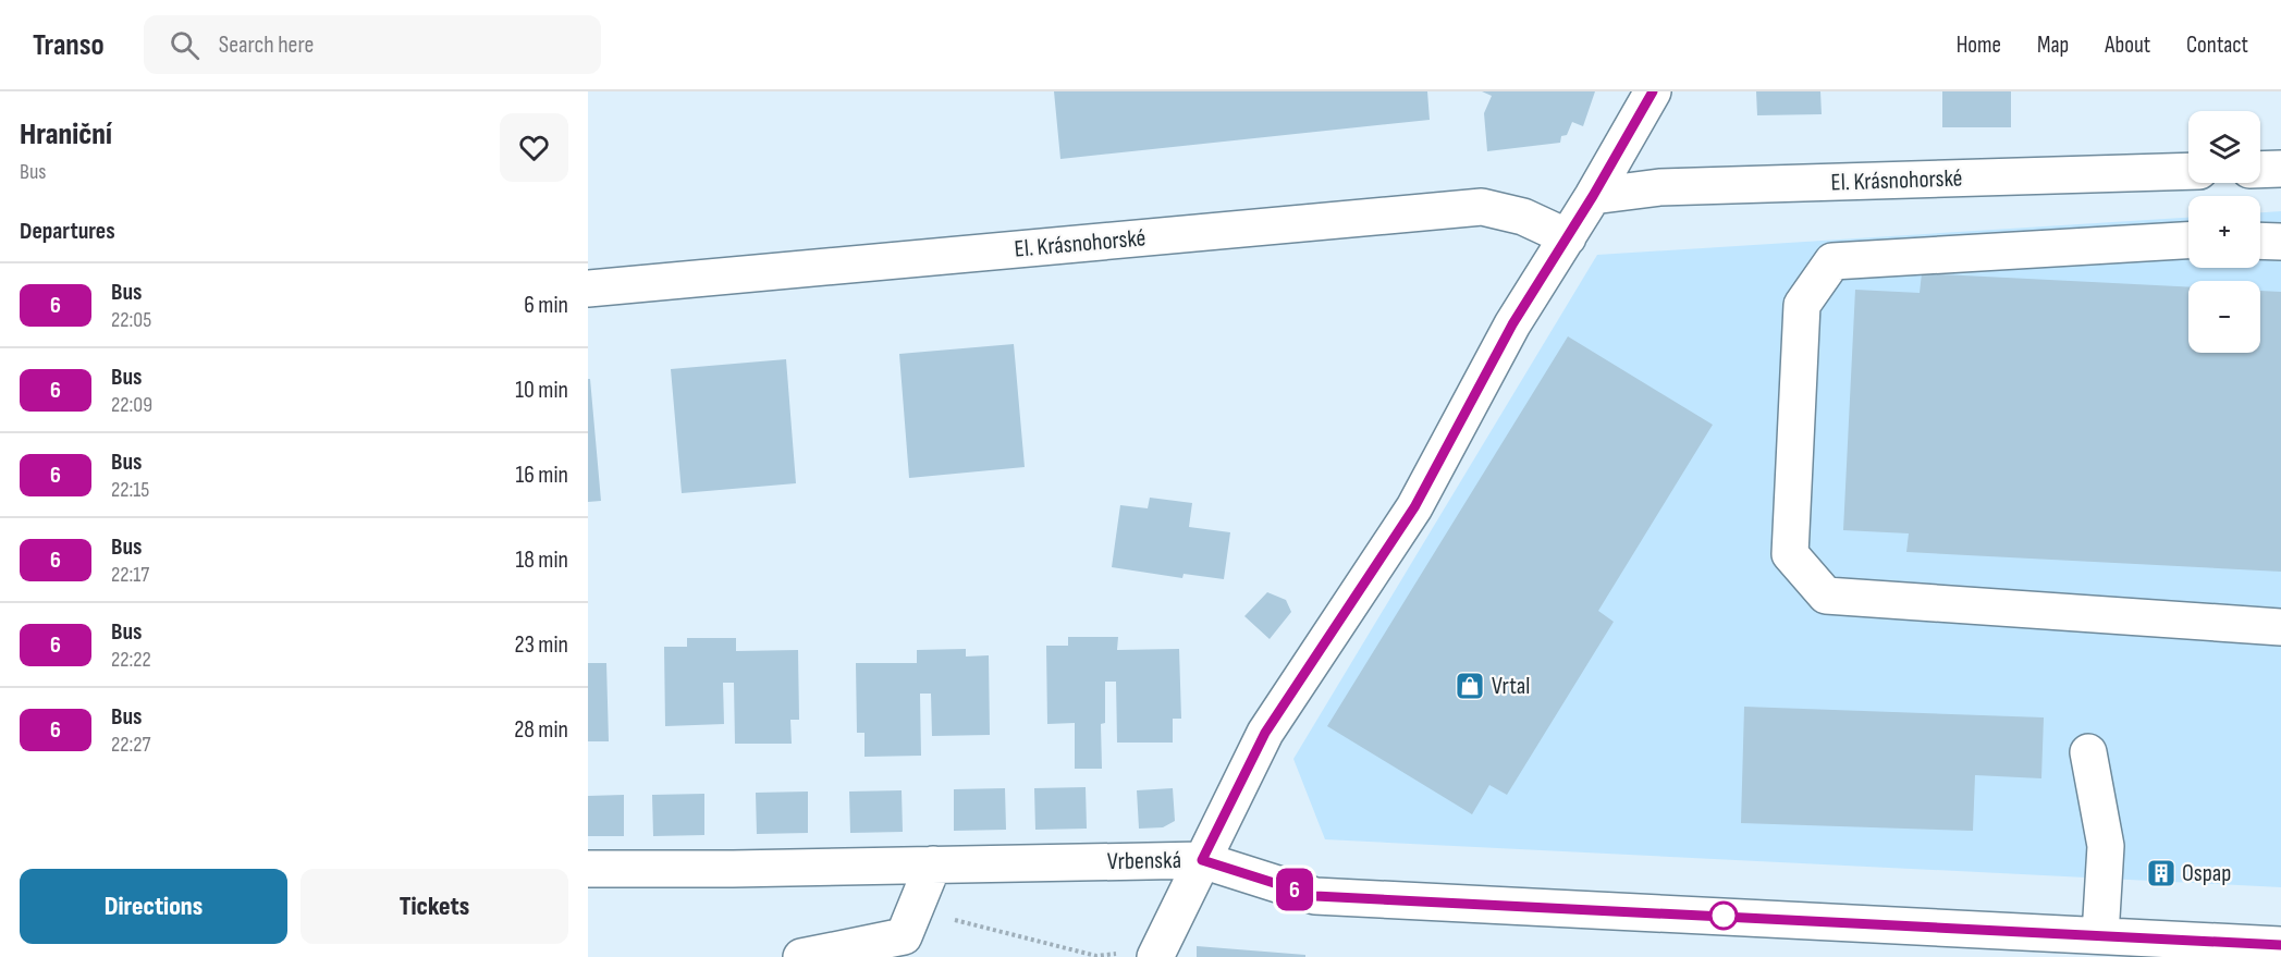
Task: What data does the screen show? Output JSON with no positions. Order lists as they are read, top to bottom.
{
  "streets": {
    "street": ["El. Krásnohorské", "Vrbenská"]
  },
  "places": {
    "shop": ["Vrtal"],
    "building": ["Ospap"]
  },
  "lines": ["bus line 6"],
  "page": {
    "header": "Transo",
    "search": "Search here",
    "nav": [
      "Home",
      "Map",
      "About",
      "Contact"
    ],
    "heading": [
      ["Hraniční", "Bus"],
      "Departures"
    ],
    "on_map": "6",
    "map_buttons": ["+", "−"],
    "list": [
      {
        "mark": "6",
        "name": "Bus",
        "note": "22:05",
        "value": "6 min"
      },
      {
        "mark": "6",
        "name": "Bus",
        "note": "22:09",
        "value": "10 min"
      },
      {
        "mark": "6",
        "name": "Bus",
        "note": "22:15",
        "value": "16 min"
      },
      {
        "mark": "6",
        "name": "Bus",
        "note": "22:17",
        "value": "18 min"
      },
      {
        "mark": "6",
        "name": "Bus",
        "note": "22:22",
        "value": "23 min"
      },
      {
        "mark": "6",
        "name": "Bus",
        "note": "22:27",
        "value": "28 min"
      }
    ],
    "buttons": ["Directions", "Tickets"]
  }
}
